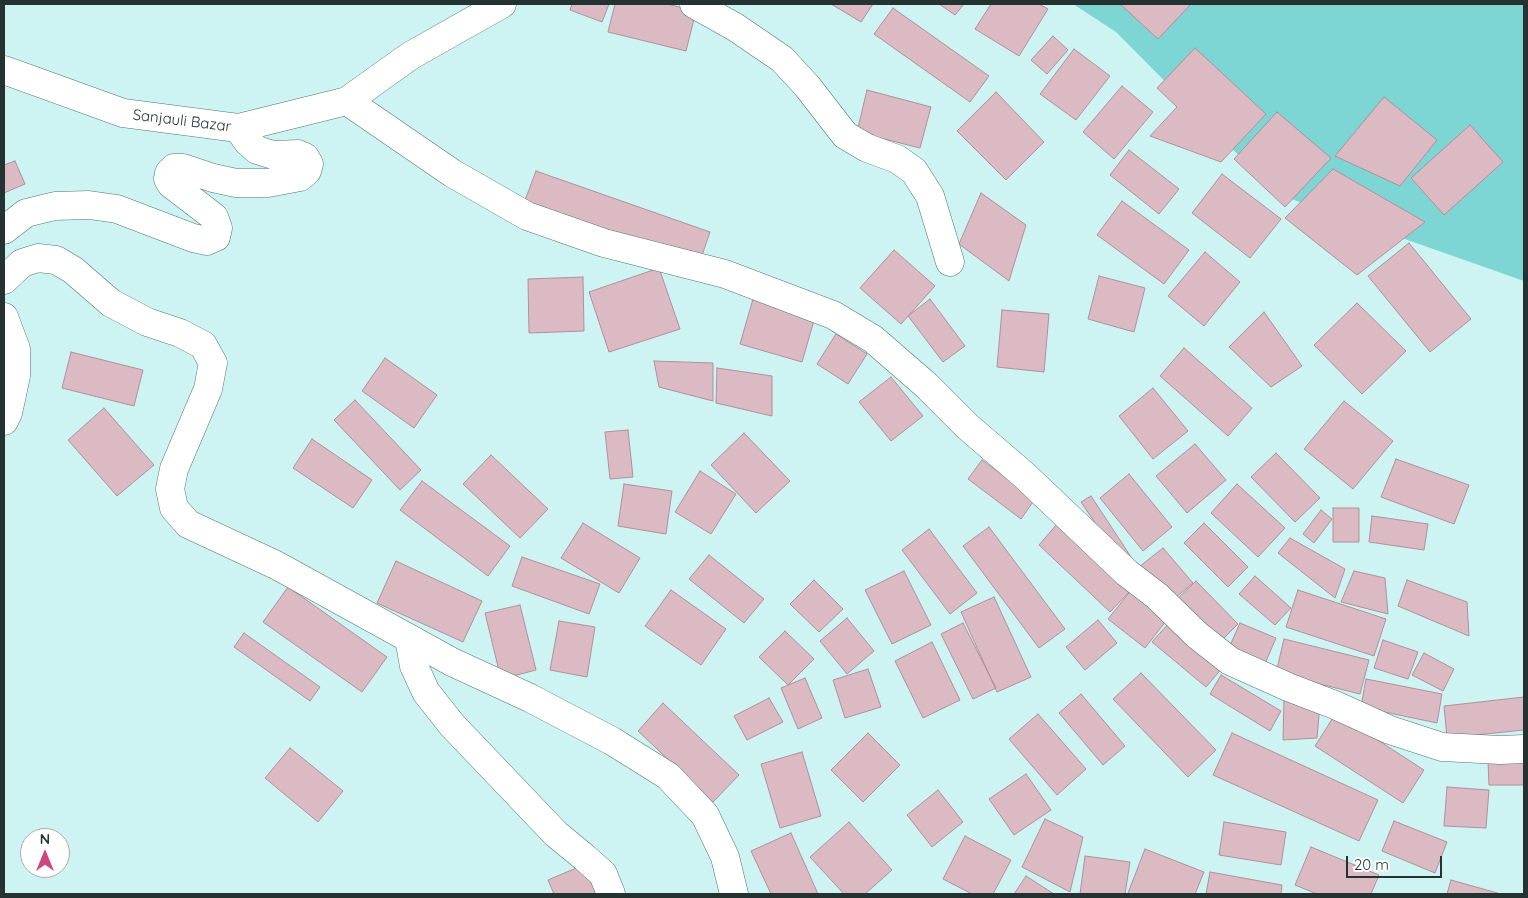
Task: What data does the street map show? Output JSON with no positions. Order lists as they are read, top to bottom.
{
  "streets": {
    "street": ["Sanjauli Bazar"]
  },
  "scale_bar": "20 m",
  "north": "top"
}
